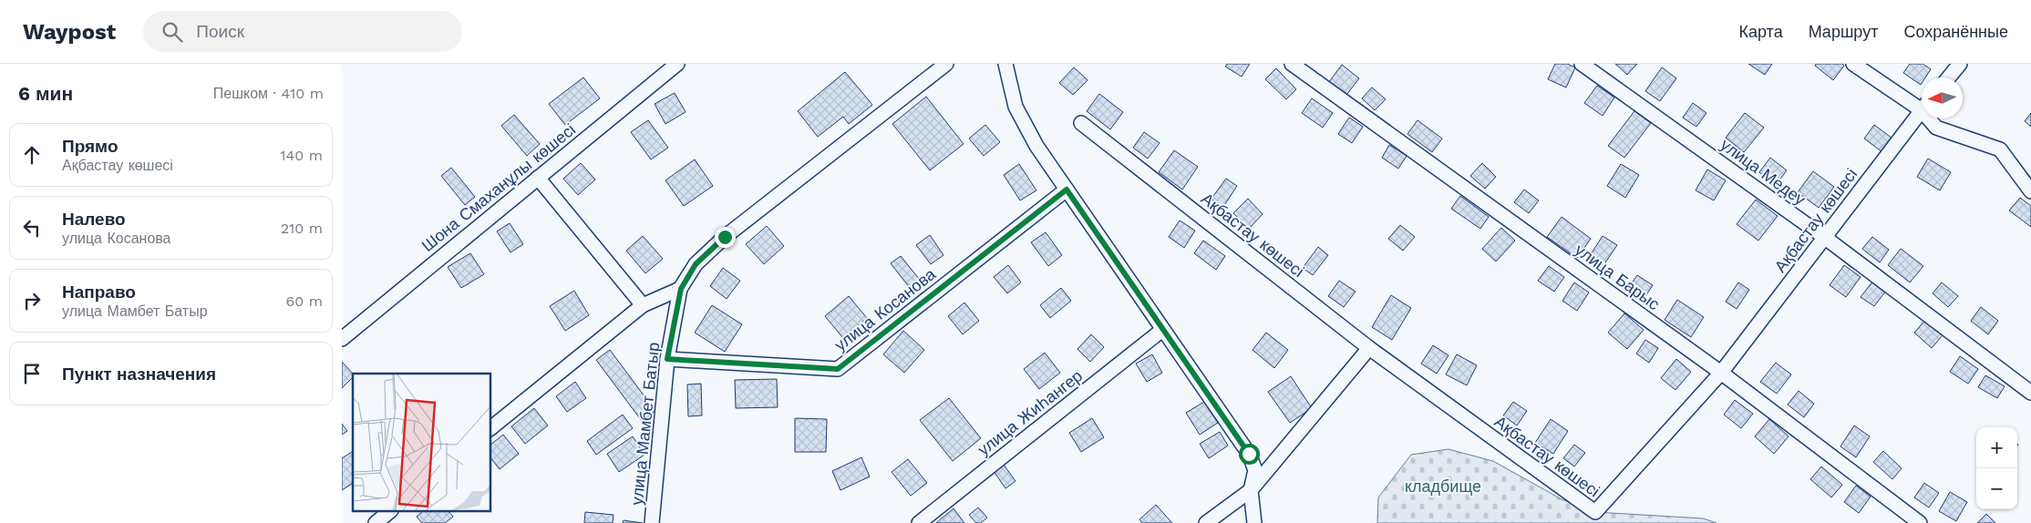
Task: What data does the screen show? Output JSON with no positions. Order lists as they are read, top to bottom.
{
  "streets": {
    "street": [
      "улица Медеу",
      "Шона Смаханұлы көшесі",
      "Ақбастау көшесі",
      "улица Барыс",
      "улица Косанова",
      "улица Жиhангер",
      "улица Мамбет Батыр"
    ]
  },
  "crossings": [
    ["улица Медеу", "Ақбастау көшесі"],
    ["Ақбастау көшесі", "улица Барыс"],
    ["улица Косанова", "улица Мамбет Батыр"]
  ],
  "parks": ["кладбище"],
  "north": "left",
  "page": {
    "header": "Waypost",
    "search": "Поиск",
    "nav": ["Карта", "Маршрут", "Сохранённые"],
    "heading": ["6 мин", "Пешком · 410 m"],
    "list": [
      ["Прямо", "Ақбастау көшесі", "140 m"],
      ["Налево", "улица Косанова", "210 m"],
      ["Направо", "улица Мамбет Батыр", "60 m"],
      "Пункт назначения"
    ],
    "map_buttons": ["+", "−"]
  }
}
